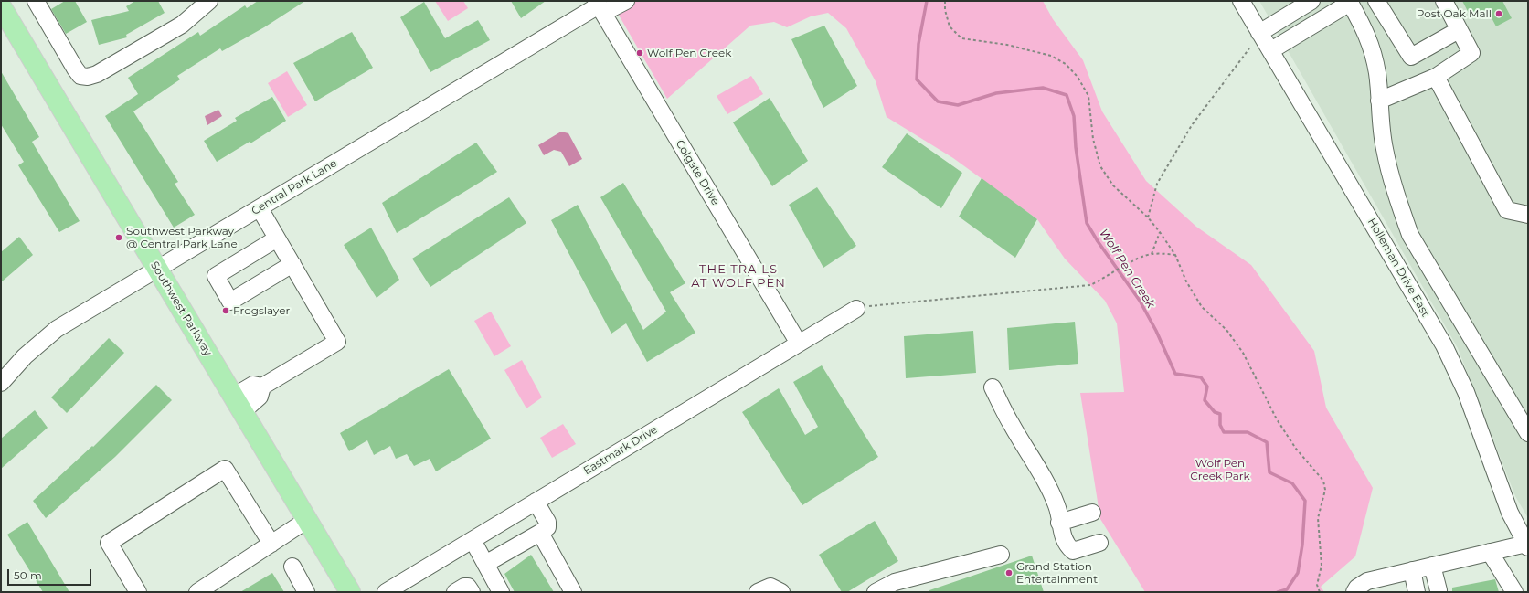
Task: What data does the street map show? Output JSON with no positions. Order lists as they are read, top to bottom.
{
  "streets": {
    "main road": ["Southwest Parkway"],
    "street": [
      "Colgate Drive",
      "Central Park Lane",
      "Holleman Drive East",
      "Eastmark Drive"
    ]
  },
  "crossings": [
    ["Colgate Drive", "Central Park Lane"],
    ["Colgate Drive", "Eastmark Drive"],
    ["Central Park Lane", "Southwest Parkway"]
  ],
  "districts": ["THE TRAILS AT WOLF PEN"],
  "water": ["Wolf Pen Creek"],
  "parks": ["Wolf Pen Creek Park"],
  "places": [
    "Post Oak Mall",
    "Wolf Pen Creek",
    "Southwest Parkway @ Central Park Lane",
    "Frogslayer",
    "Grand Station Entertainment"
  ],
  "scale_bar": "50 m"
}
